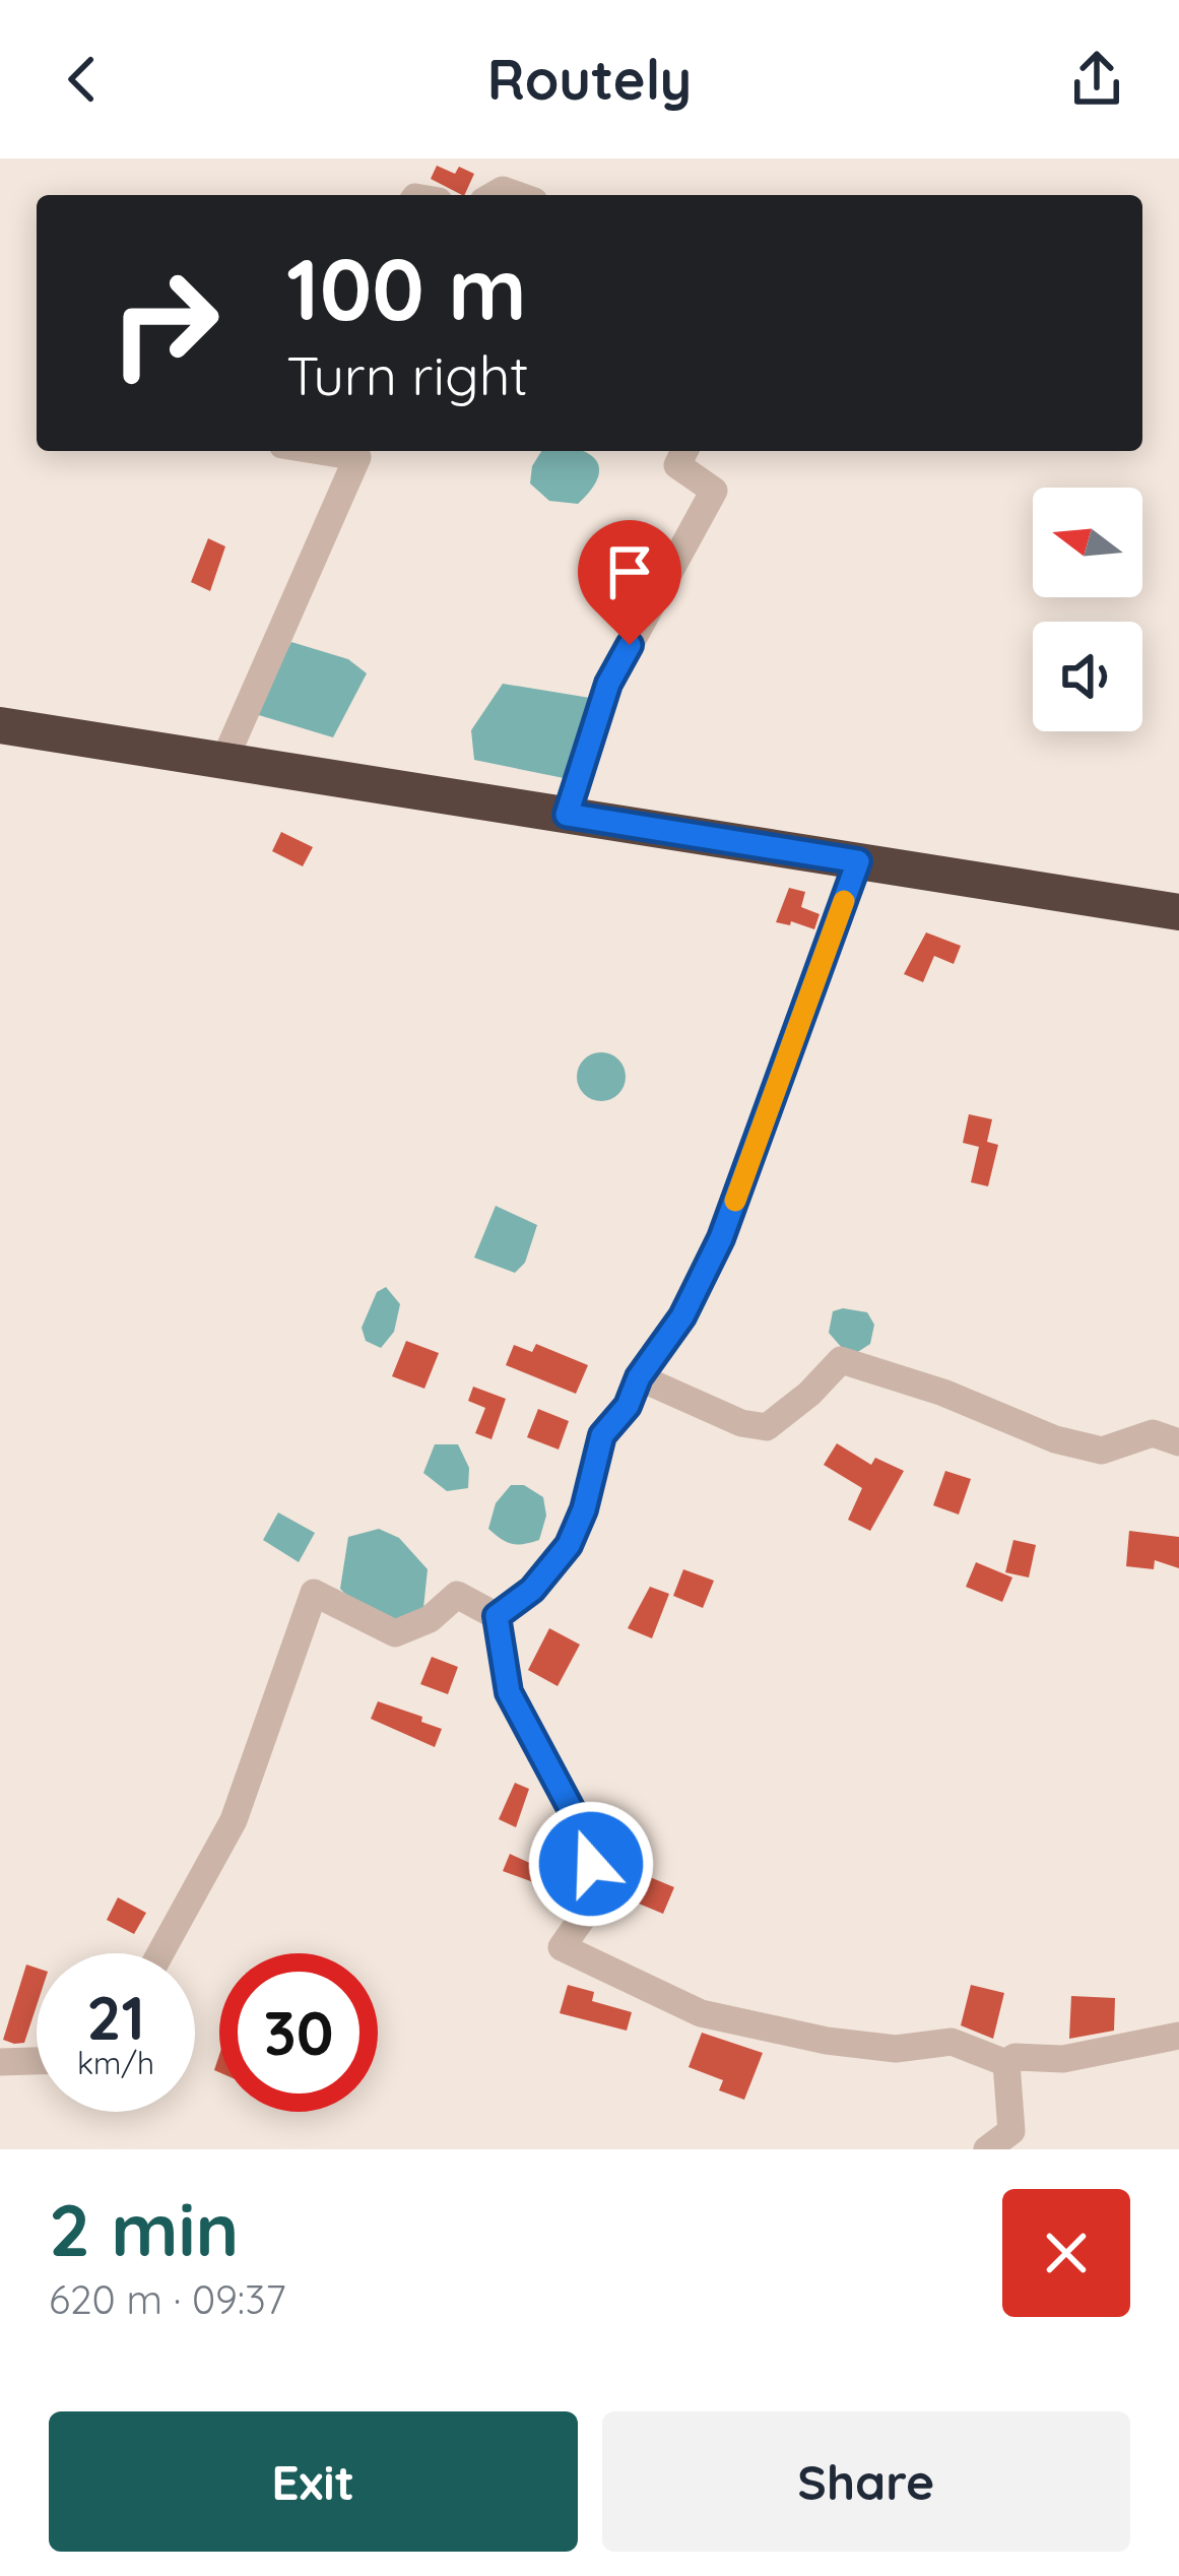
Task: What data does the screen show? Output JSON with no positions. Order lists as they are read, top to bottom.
{
  "north": "left",
  "page": {
    "header": "Routely",
    "turn": ["100 m", "Turn right"],
    "speed": "21 km/h",
    "limit": "30",
    "heading": ["2 min", "620 m · 09:37"],
    "buttons": ["Exit", "Share"]
  }
}
